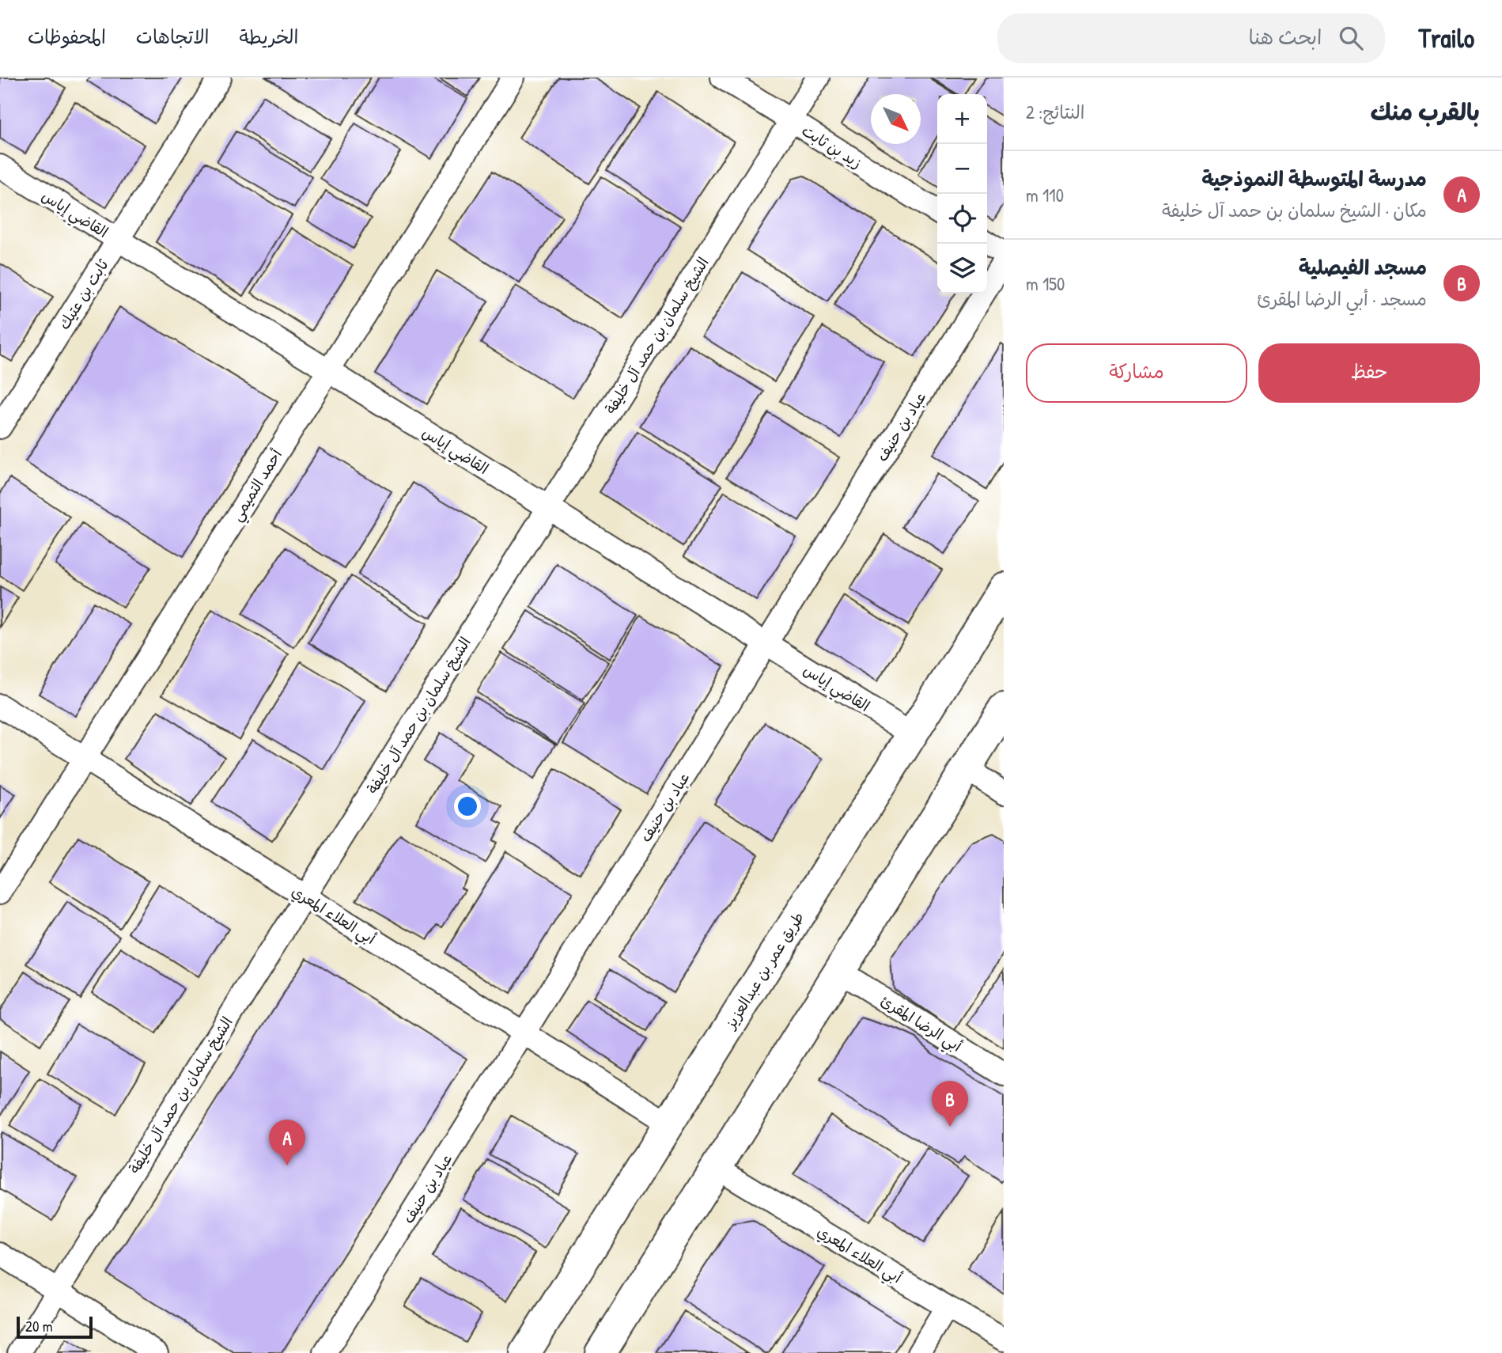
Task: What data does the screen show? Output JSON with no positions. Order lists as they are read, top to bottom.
{
  "streets": {
    "main road": ["طريق عمر بن عبدالعزيز"],
    "street": [
      "زيد بن ثابت",
      "القاضي إياس",
      "ثابت بن عتيك",
      "الشيخ سلمان بن حمد آل خليفة",
      "عباد بن حنيف",
      "أحمد التميمي",
      "أبي العلاء المعري",
      "أبي الرضا المقرئ"
    ]
  },
  "crossings": [
    ["زيد بن ثابت", "الشيخ سلمان بن حمد آل خليفة"],
    ["القاضي إياس", "ثابت بن عتيك"],
    ["القاضي إياس", "الشيخ سلمان بن حمد آل خليفة"],
    ["القاضي إياس", "عباد بن حنيف"],
    ["القاضي إياس", "أحمد التميمي"],
    ["القاضي إياس", "طريق عمر بن عبدالعزيز"],
    ["الشيخ سلمان بن حمد آل خليفة", "أبي العلاء المعري"],
    ["عباد بن حنيف", "أبي العلاء المعري"],
    ["أحمد التميمي", "أبي العلاء المعري"],
    ["أبي العلاء المعري", "طريق عمر بن عبدالعزيز"]
  ],
  "scale_bar": "20 m",
  "north": "bottom right",
  "page": {
    "header": "Trailo",
    "search": "ابحث هنا",
    "nav": ["الخريطة", "الاتجاهات", "المحفوظات"],
    "heading": ["بالقرب منك", "النتائج: 2"],
    "map_buttons": ["+", "−"],
    "list": [
      {
        "mark": "A",
        "name": "مدرسة المتوسطة النموذجية",
        "note": "مكان · الشيخ سلمان بن حمد آل خليفة",
        "value": "110 m"
      },
      {
        "mark": "B",
        "name": "مسجد الفيصلية",
        "note": "مسجد · أبي الرضا المقرئ",
        "value": "150 m"
      }
    ],
    "buttons": ["حفظ", "مشاركة"],
    "pins": ["B", "A"],
    "scale": "20 m"
  }
}
